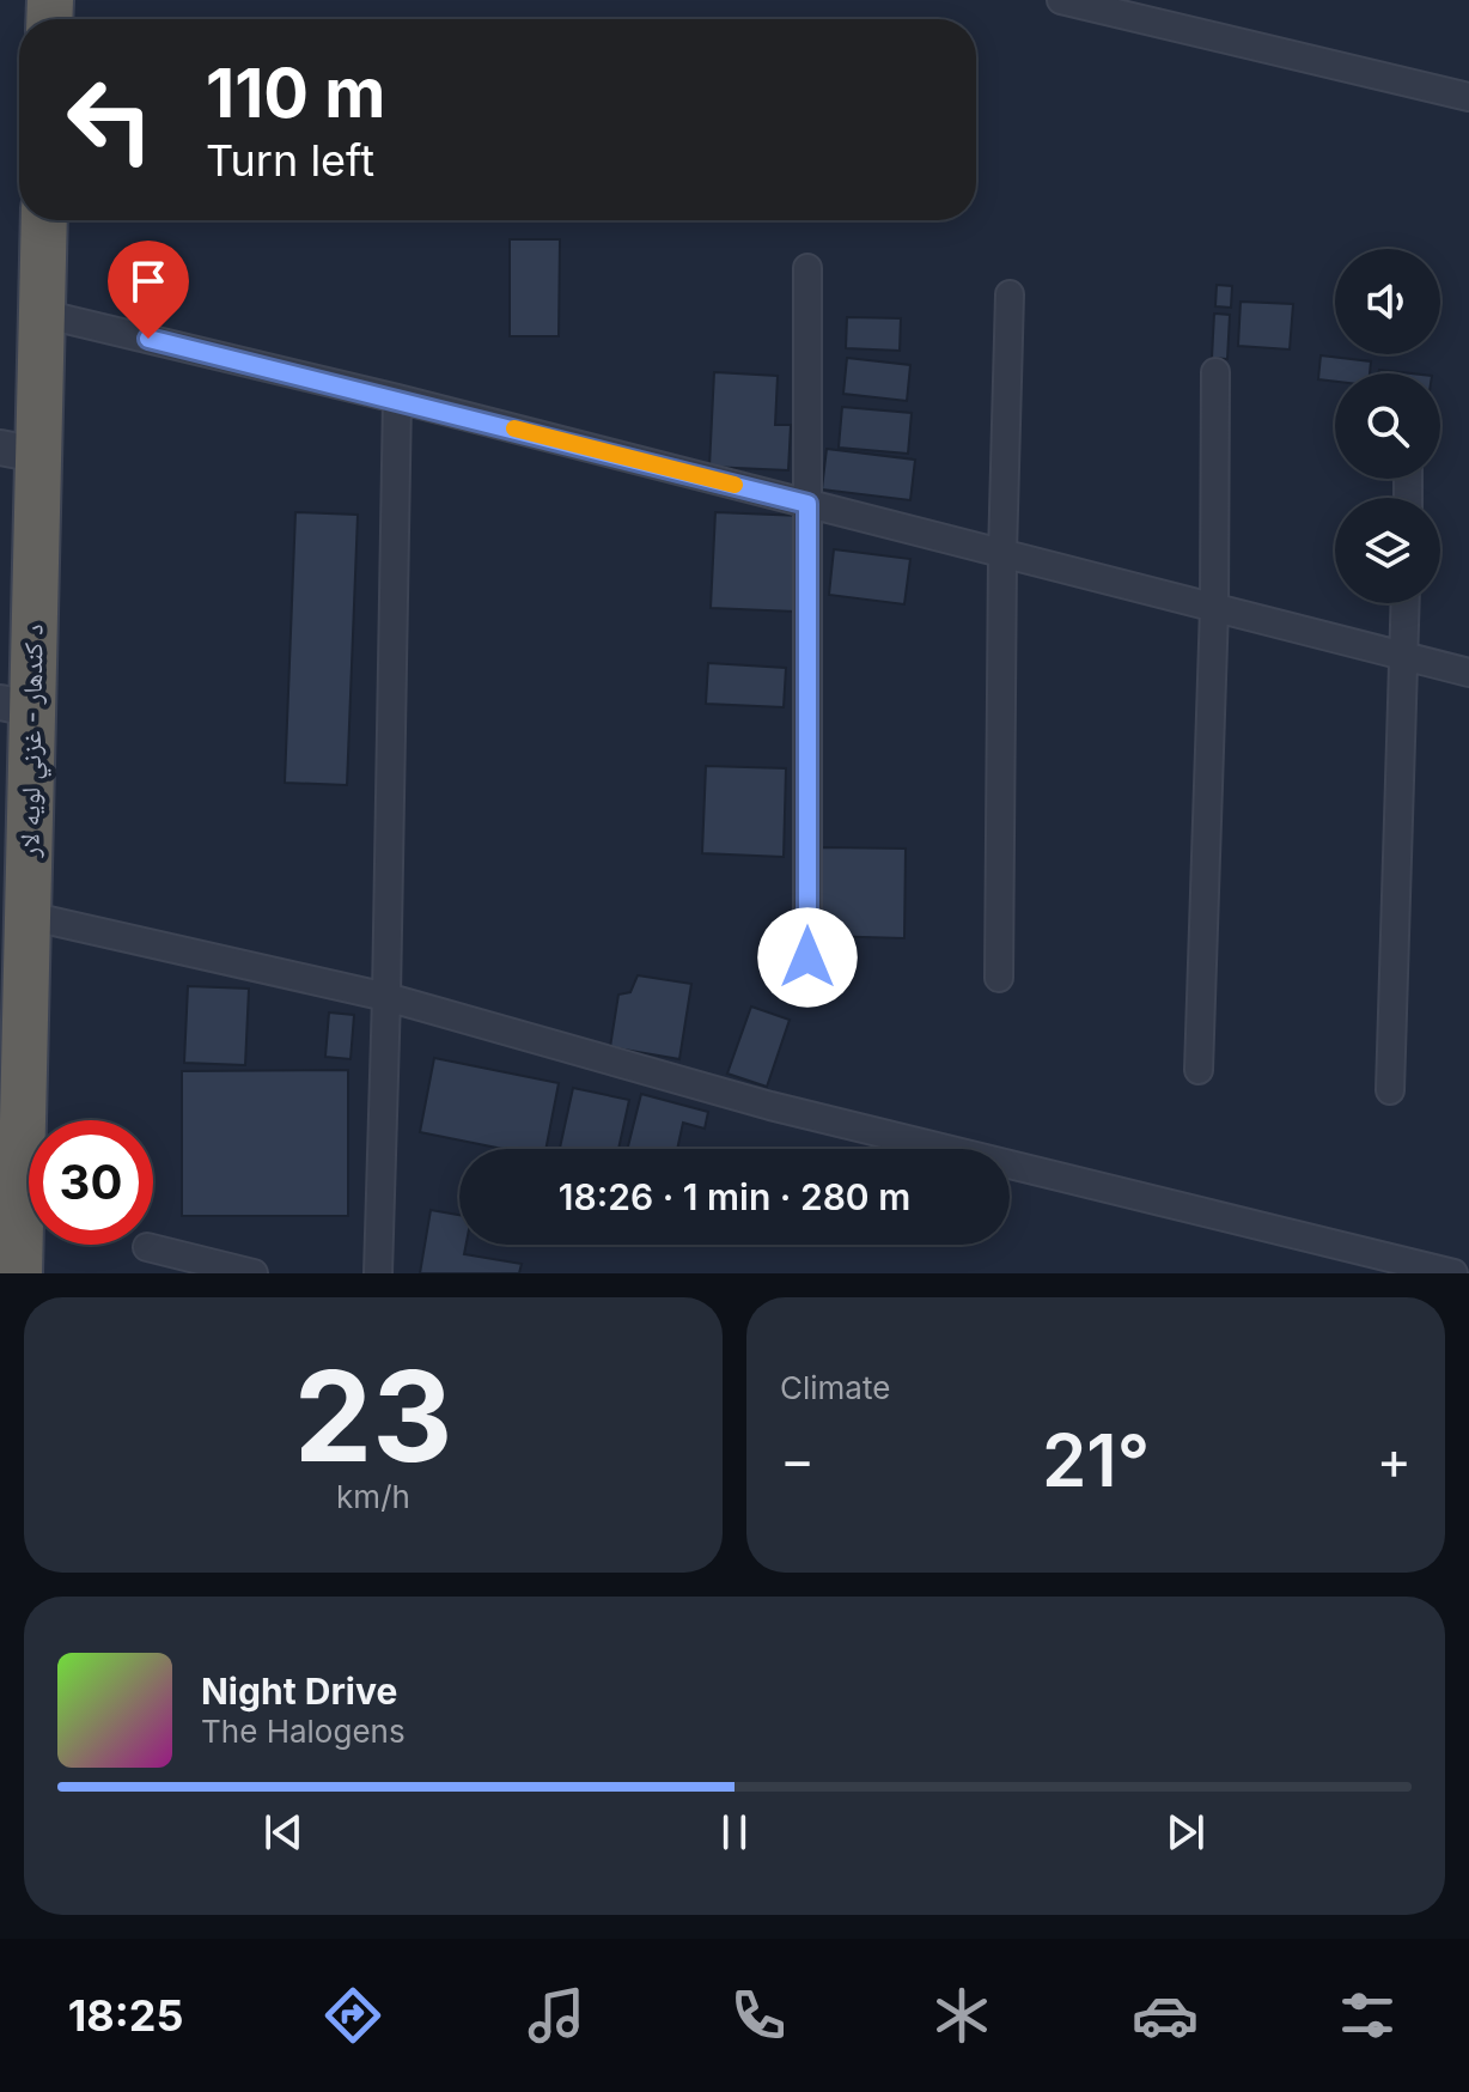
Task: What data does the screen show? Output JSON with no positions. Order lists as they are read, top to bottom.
{
  "streets": {
    "highway": ["د کندهار - غزني لويه لار"]
  },
  "page": {
    "turn": ["110 m", "Turn left"],
    "limit": "30",
    "trip": "18:26 · 1 min · 280 m",
    "tile": [
      ["23", "km/h"],
      "Climate"
    ],
    "heat": ["−", "21°", "+"],
    "song": ["Night Drive", "The Halogens"],
    "tabs": "18:25"
  }
}
